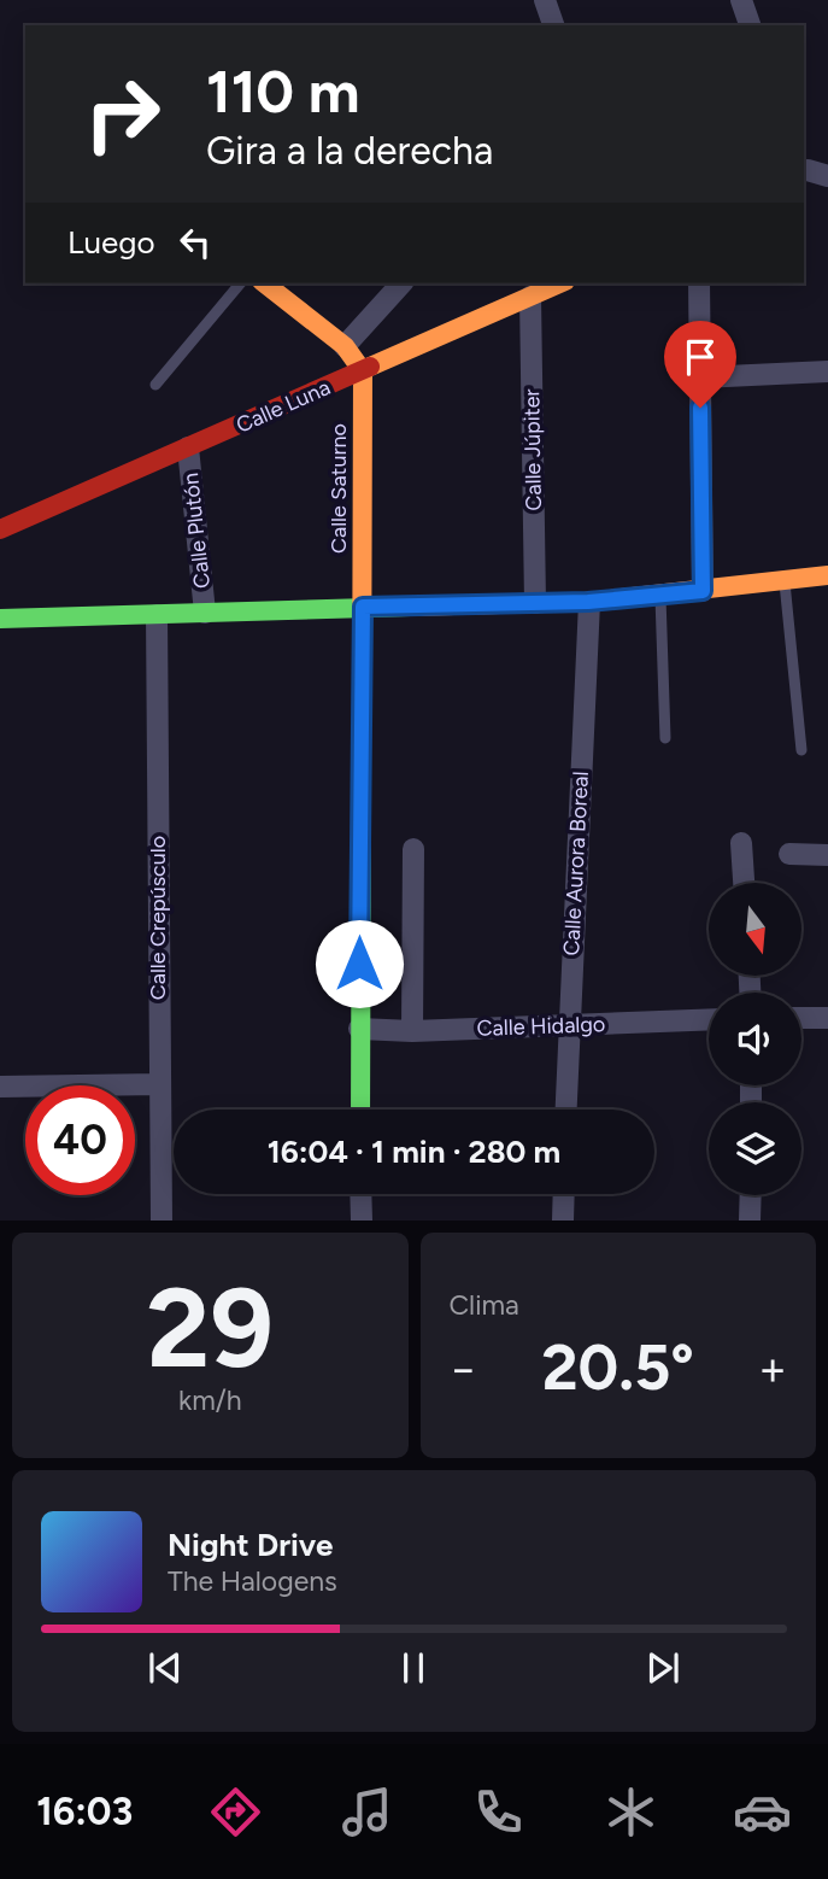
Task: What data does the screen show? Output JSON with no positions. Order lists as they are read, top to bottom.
{
  "streets": {
    "street": [
      "Calle Luna",
      "Calle Júpiter",
      "Calle Saturno",
      "Calle Plutón",
      "Calle Aurora Boreal",
      "Calle Crepúsculo",
      "Calle Hidalgo"
    ]
  },
  "crossings": [
    ["Calle Luna", "Calle Júpiter"],
    ["Calle Luna", "Calle Saturno"],
    ["Calle Luna", "Calle Plutón"],
    ["Calle Saturno", "Calle Hidalgo"],
    ["Calle Aurora Boreal", "Calle Hidalgo"]
  ],
  "north": "bottom",
  "page": {
    "turn": ["110 m", "Gira a la derecha"],
    "then": "Luego",
    "limit": "40",
    "trip": "16:04 · 1 min · 280 m",
    "tile": [
      ["29", "km/h"],
      "Clima"
    ],
    "heat": ["−", "20.5°", "+"],
    "song": ["Night Drive", "The Halogens"],
    "tabs": "16:03"
  }
}
